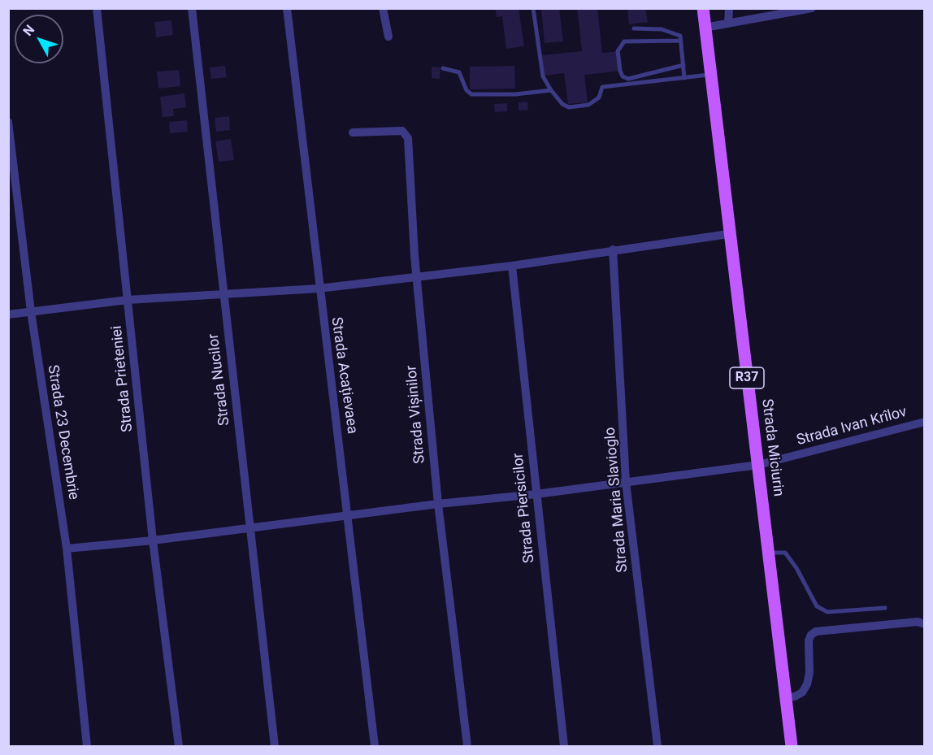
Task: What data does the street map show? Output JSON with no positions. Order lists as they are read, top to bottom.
{
  "streets": {
    "main road": ["R37", "Strada Miciurin"],
    "street": [
      "Strada Acațievaea",
      "Strada Prieteniei",
      "Strada Nucilor",
      "Strada Vișinilor",
      "Strada Ivan Krîlov",
      "Strada 23 Decembrie",
      "Strada Maria Slavioglo",
      "Strada Piersicilor"
    ]
  },
  "crossings": [
    ["Strada Acațievaea", "Strada Ivan Krîlov"],
    ["Strada Prieteniei", "Strada Ivan Krîlov"],
    ["Strada Nucilor", "Strada Ivan Krîlov"],
    ["Strada Vișinilor", "Strada Ivan Krîlov"],
    ["Strada Ivan Krîlov", "Strada 23 Decembrie"],
    ["Strada Ivan Krîlov", "Strada Miciurin"],
    ["Strada Ivan Krîlov", "Strada Maria Slavioglo"],
    ["Strada Ivan Krîlov", "Strada Piersicilor"]
  ],
  "north": "top left"
}
